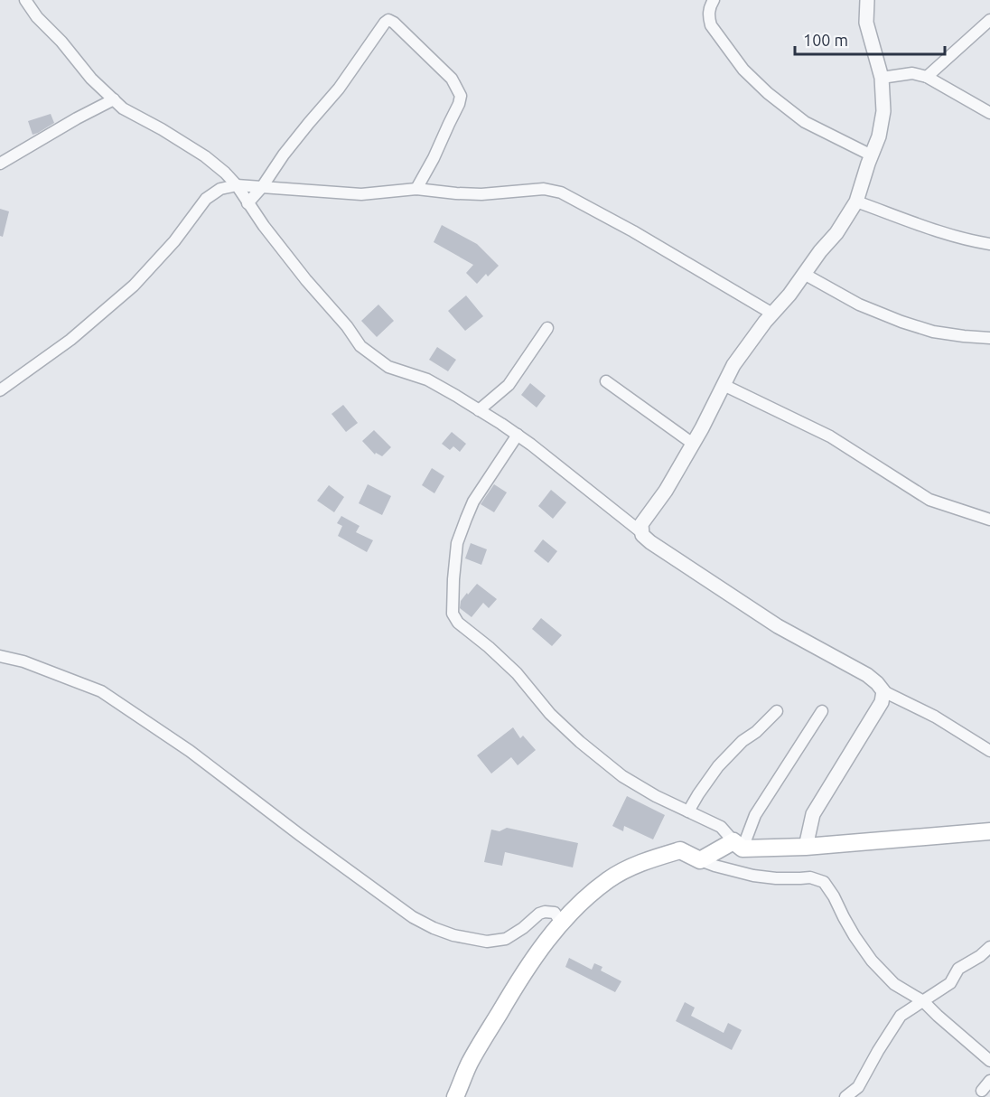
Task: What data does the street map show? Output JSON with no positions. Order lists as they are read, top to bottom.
{
  "scale_bar": "100 m"
}
